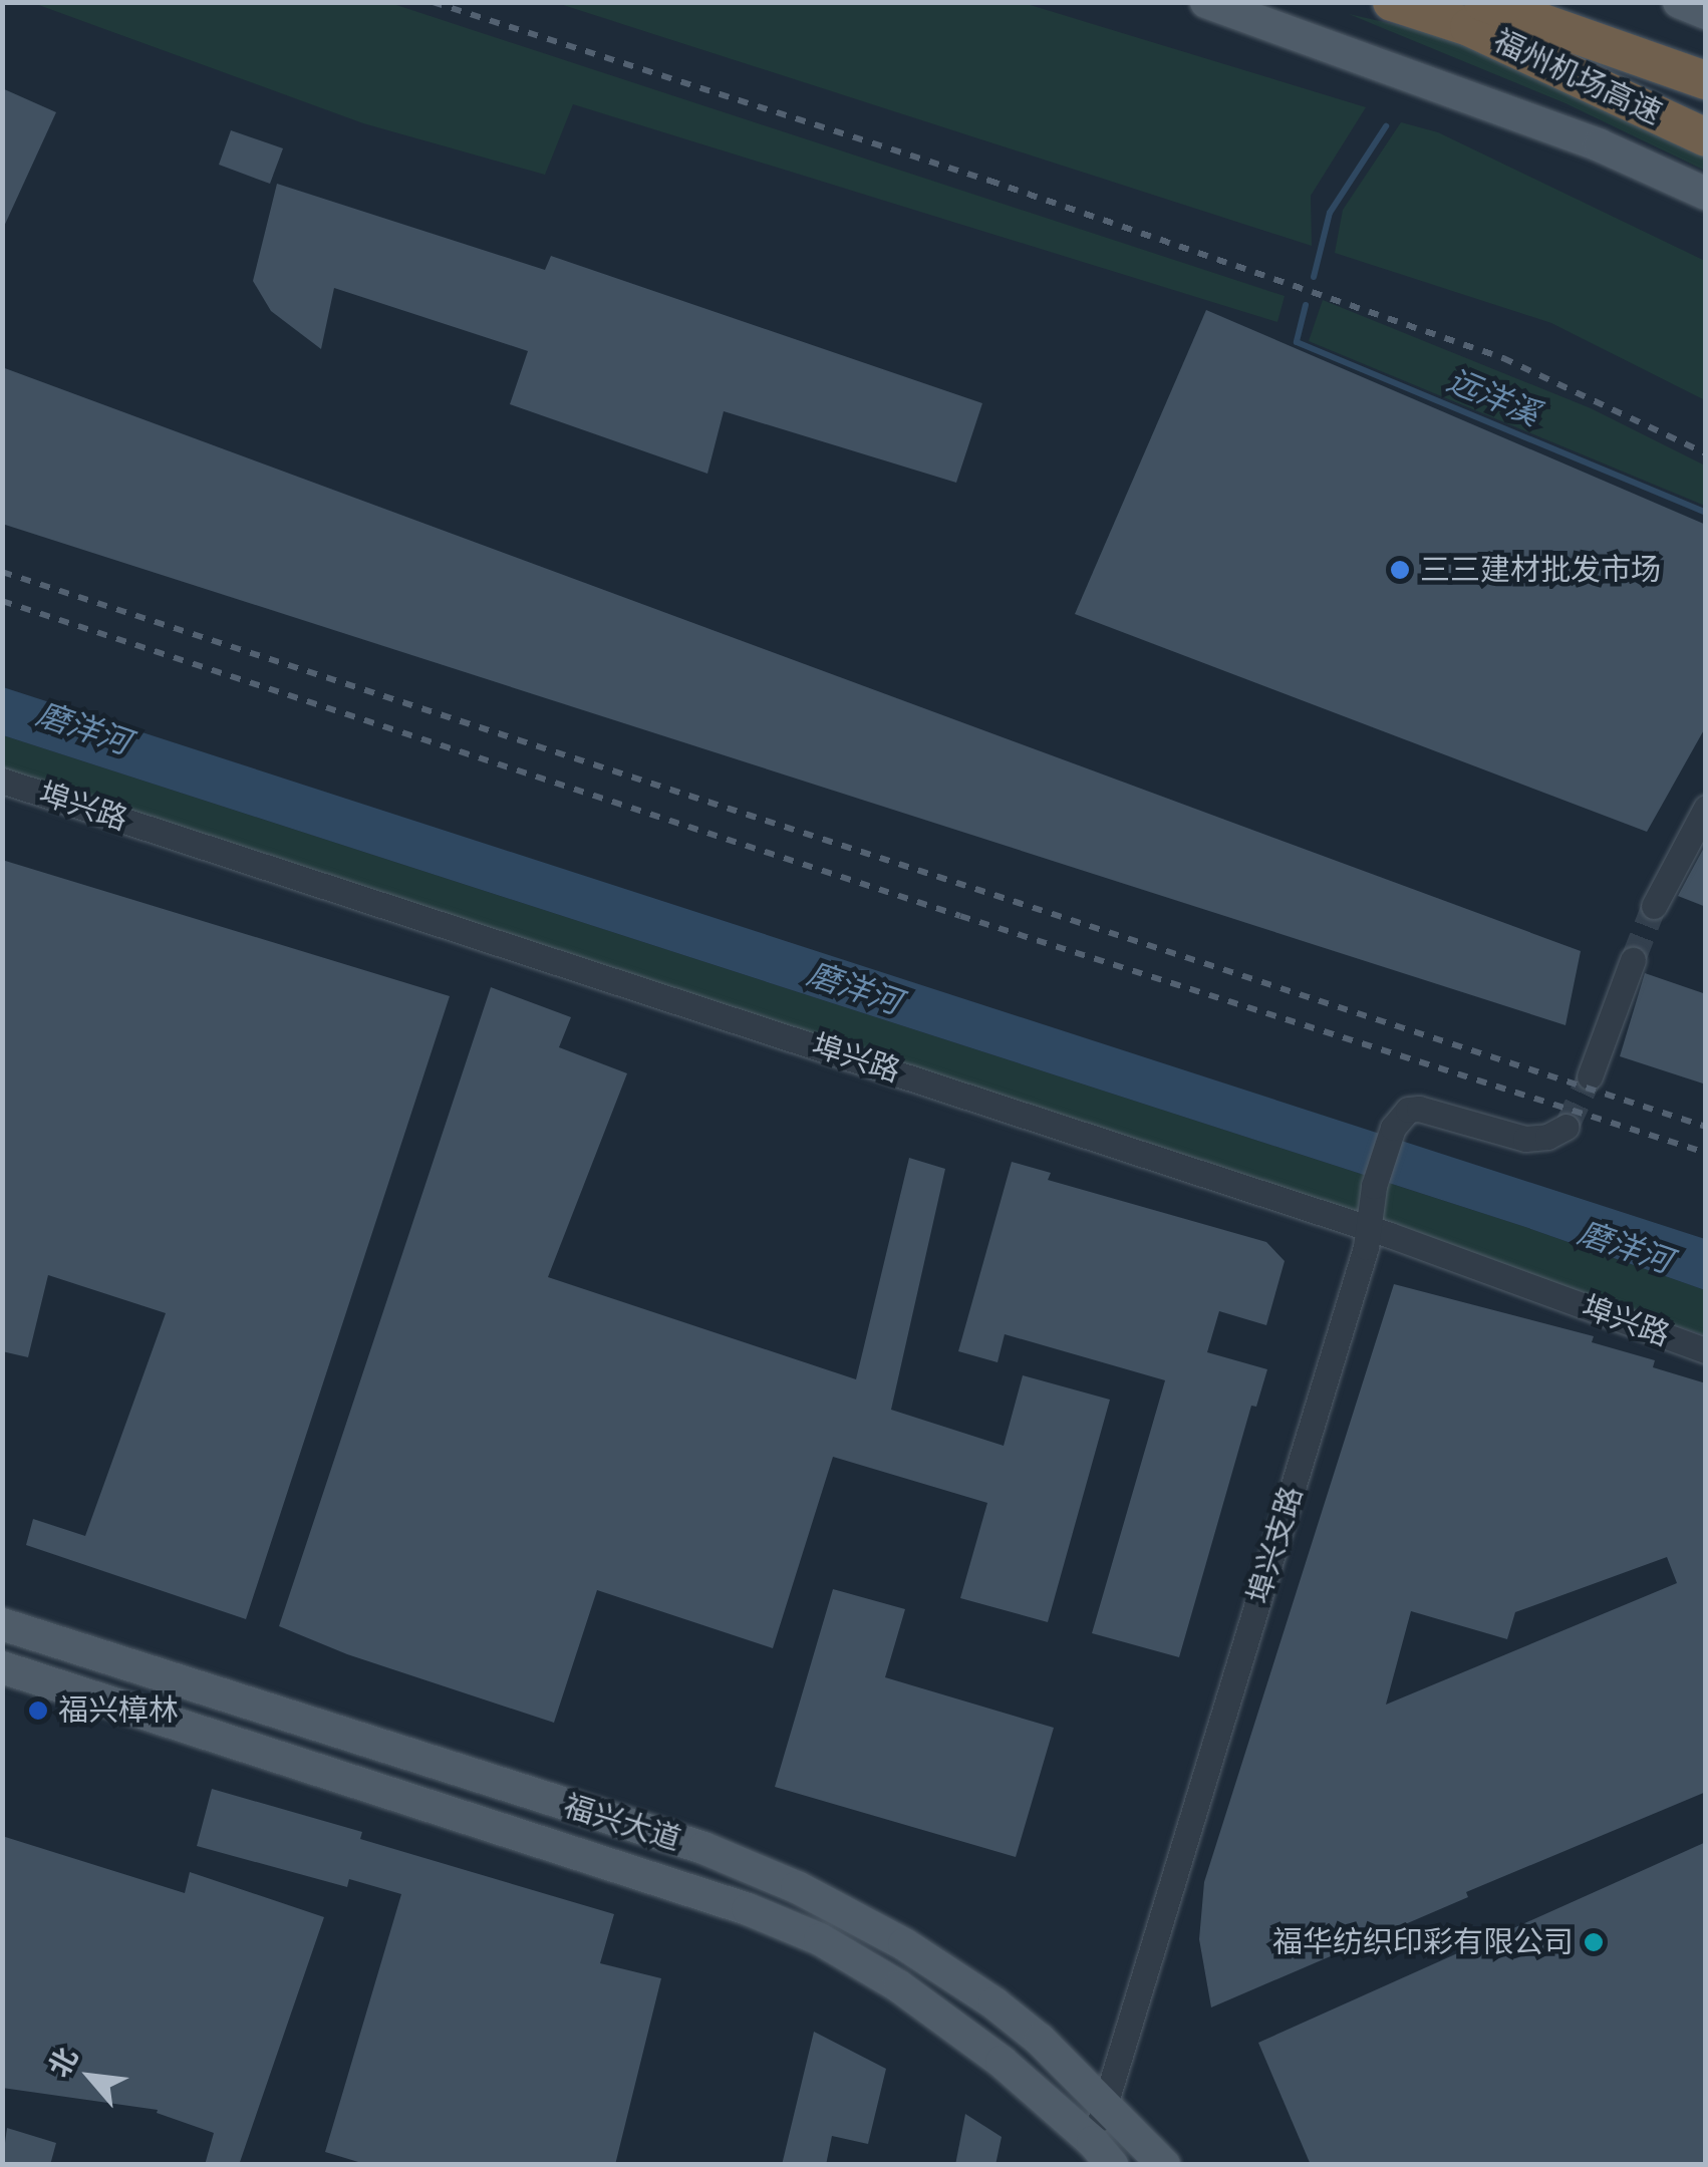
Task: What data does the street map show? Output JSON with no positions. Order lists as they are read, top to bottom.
{
  "streets": {
    "highway": ["福州机场高速"],
    "main road": ["福兴大道"],
    "street": ["埠兴路", "埠兴支路"]
  },
  "crossings": [
    ["埠兴路", "埠兴支路"],
    ["埠兴支路", "福兴大道"]
  ],
  "water": ["远洋溪", "磨洋河"],
  "places": ["三三建材批发市场", "福兴樟林", "福华纺织印彩有限公司"],
  "north": "top left"
}
